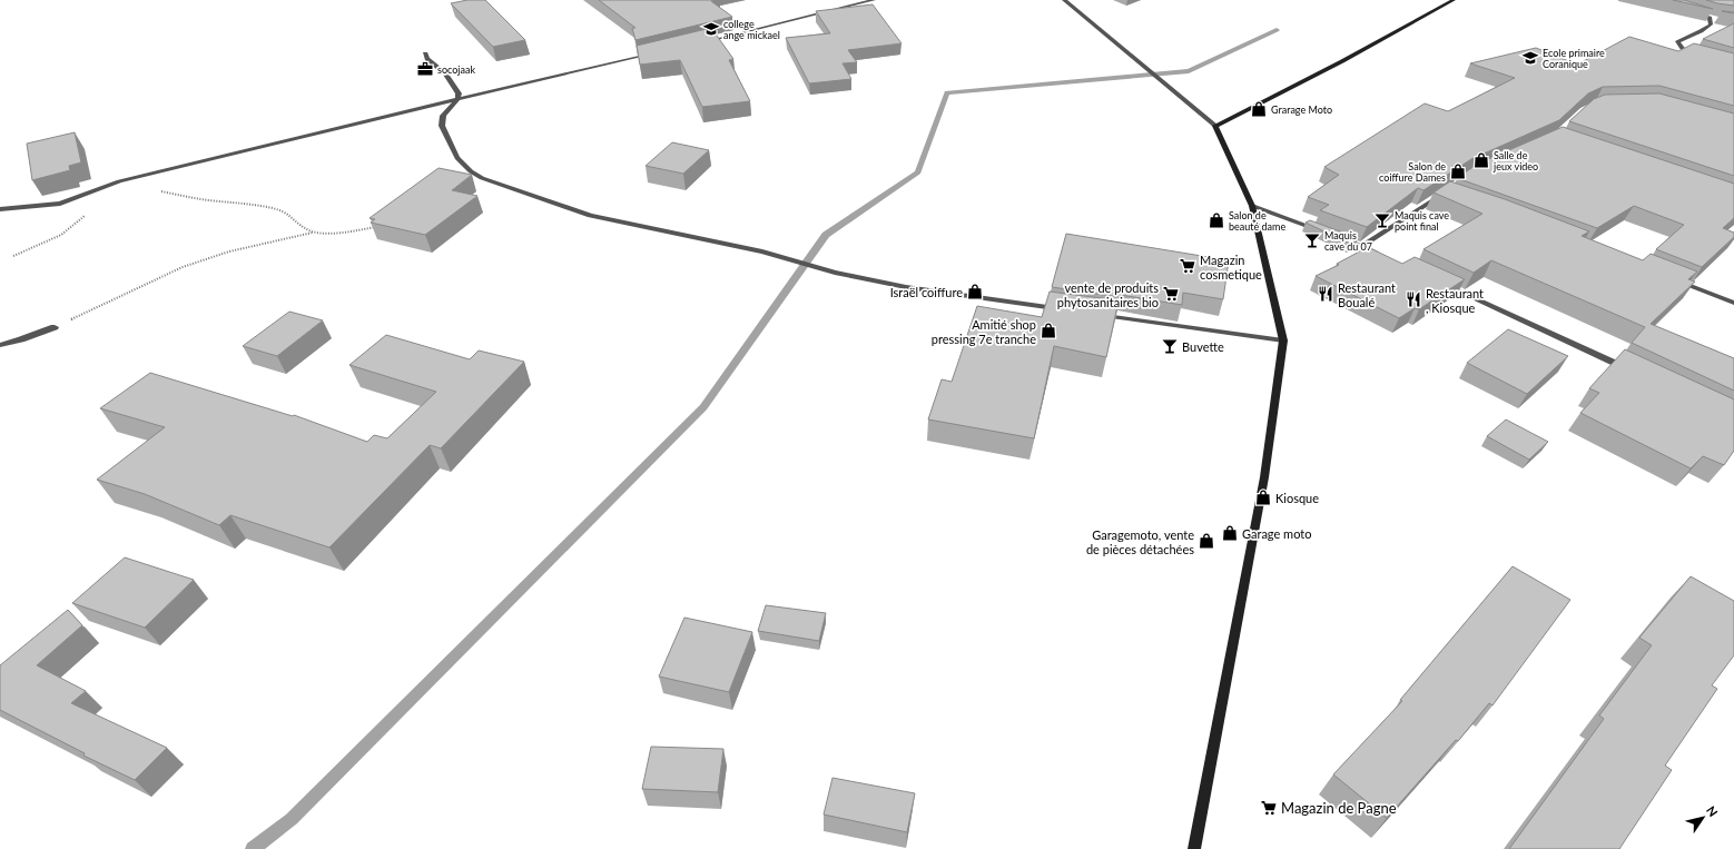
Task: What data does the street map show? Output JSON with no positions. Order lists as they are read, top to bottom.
{
  "places": {
    "school or university": ["college ange mickael", "Ecole primaire Coranique"],
    "office": ["socojaak"],
    "shop": [
      "Grarage Moto",
      "Salle de jeux video",
      "Salon de coiffure Dames",
      "Salon de beauté dame",
      "Israël coiffure",
      "Amitié shop pressing 7e tranche",
      "Kiosque",
      "Garage moto",
      "Garagemoto, vente de pièces détachées"
    ],
    "bar": ["Maquis cave point final", "Maquis cave du 07", "Buvette"],
    "supermarket": ["Magazin cosmetique", "vente de produits phytosanitaires bio", "Magazin de Pagne"],
    "restaurant": ["Restaurant Boualé", "Restaurant , Kiosque"]
  },
  "north": "top right"
}
